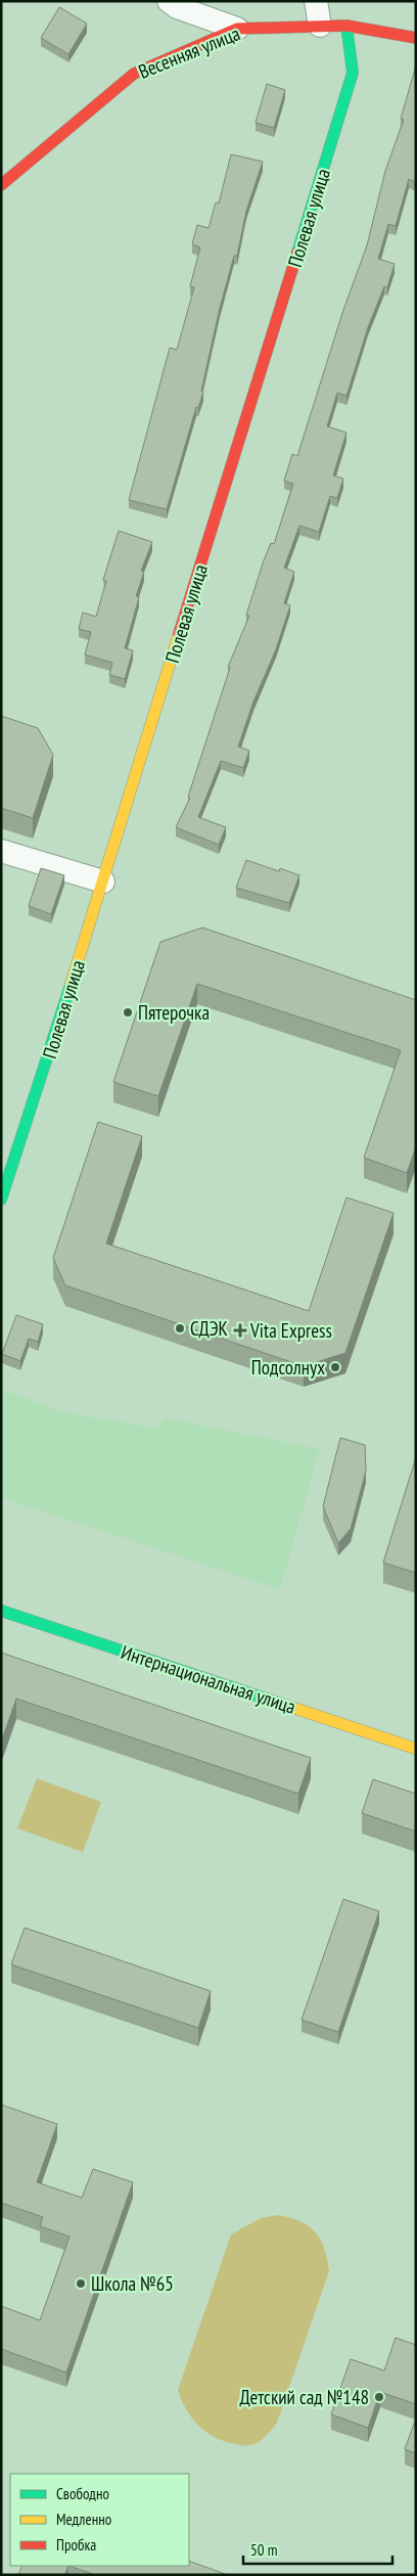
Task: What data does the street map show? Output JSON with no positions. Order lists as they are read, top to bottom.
{
  "streets": {
    "street": ["Весенняя улица", "Полевая улица", "Интернациональная улица"]
  },
  "crossings": [
    ["Весенняя улица", "Полевая улица"]
  ],
  "places": {
    "other": [
      "Пятерочка",
      "СДЭК",
      "Подсолнух",
      "Школа №65",
      "Детский сад №148"
    ],
    "health": ["Vita Express"]
  },
  "legend": ["Свободно", "Медленно", "Пробка"],
  "scale_bar": "50 m"
}
